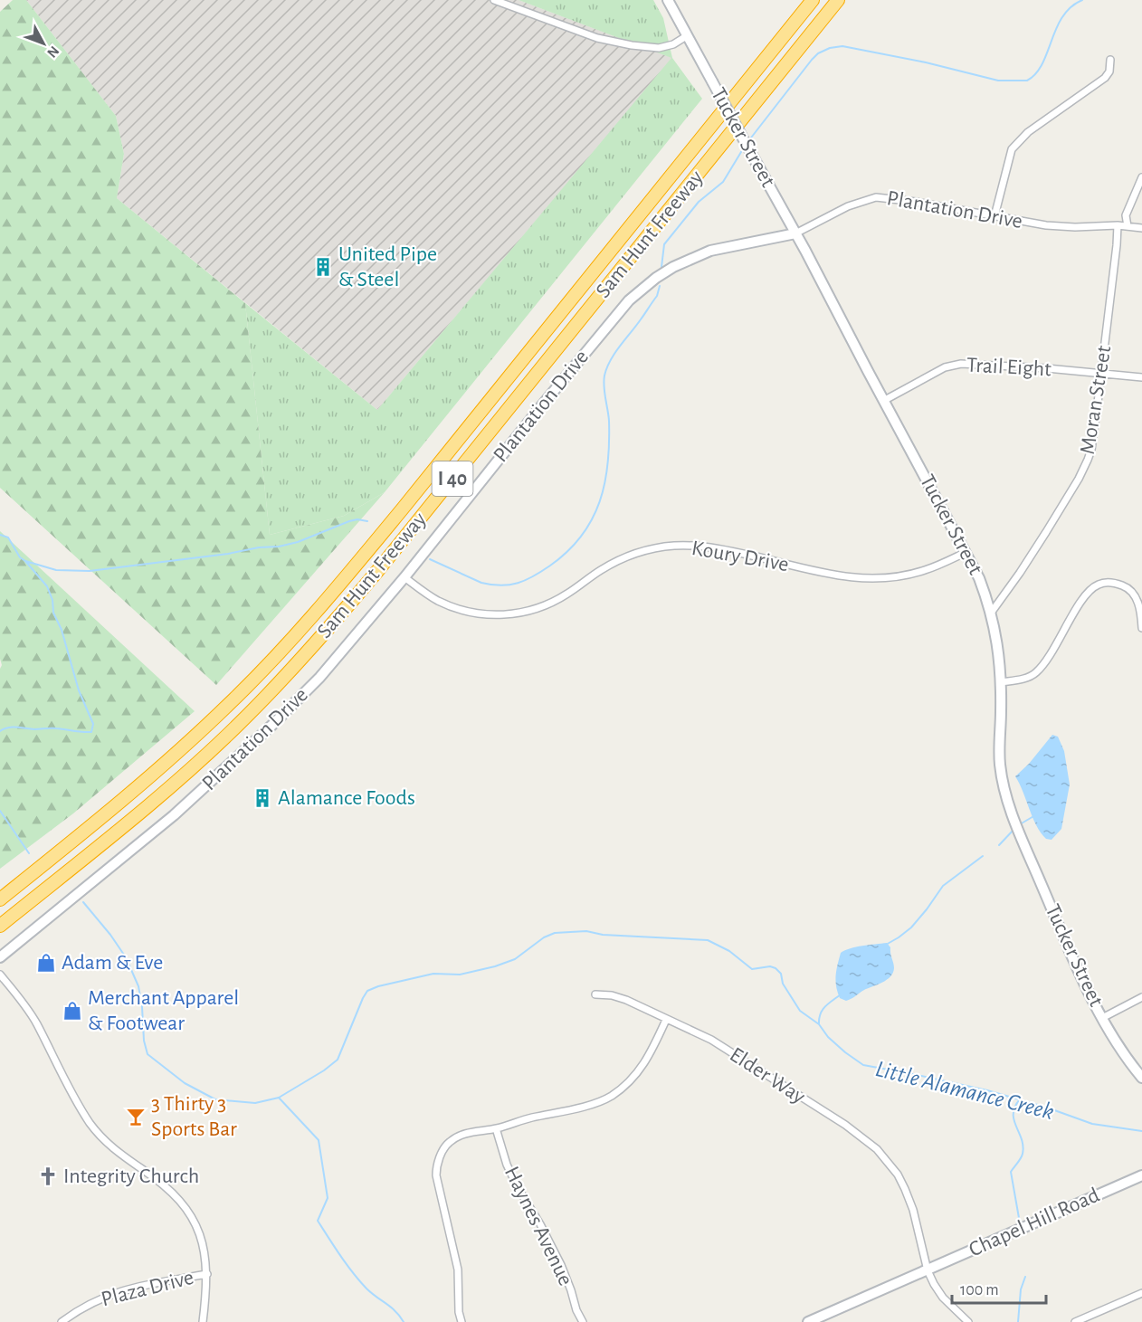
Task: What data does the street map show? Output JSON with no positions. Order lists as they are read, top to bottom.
{
  "streets": {
    "highway": ["Sam Hunt Freeway", "I 40"],
    "street": [
      "Tucker Street",
      "Plantation Drive",
      "Trail Eight",
      "Moran Street",
      "Koury Drive",
      "Elder Way",
      "Chapel Hill Road",
      "Haynes Avenue",
      "Plaza Drive"
    ]
  },
  "crossings": [
    ["Tucker Street", "Plantation Drive"],
    ["Tucker Street", "Trail Eight"],
    ["Tucker Street", "Moran Street"],
    ["Tucker Street", "Koury Drive"],
    ["Plantation Drive", "Moran Street"],
    ["Plantation Drive", "Koury Drive"],
    ["Trail Eight", "Moran Street"],
    ["Elder Way", "Chapel Hill Road"]
  ],
  "water": ["Little Alamance Creek"],
  "places": {
    "building": ["United Pipe & Steel", "Alamance Foods"],
    "shop": ["Adam & Eve", "Merchant Apparel & Footwear"],
    "bar": ["3 Thirty 3 Sports Bar"],
    "church": ["Integrity Church"]
  },
  "scale_bar": "100 m",
  "north": "bottom right"
}
